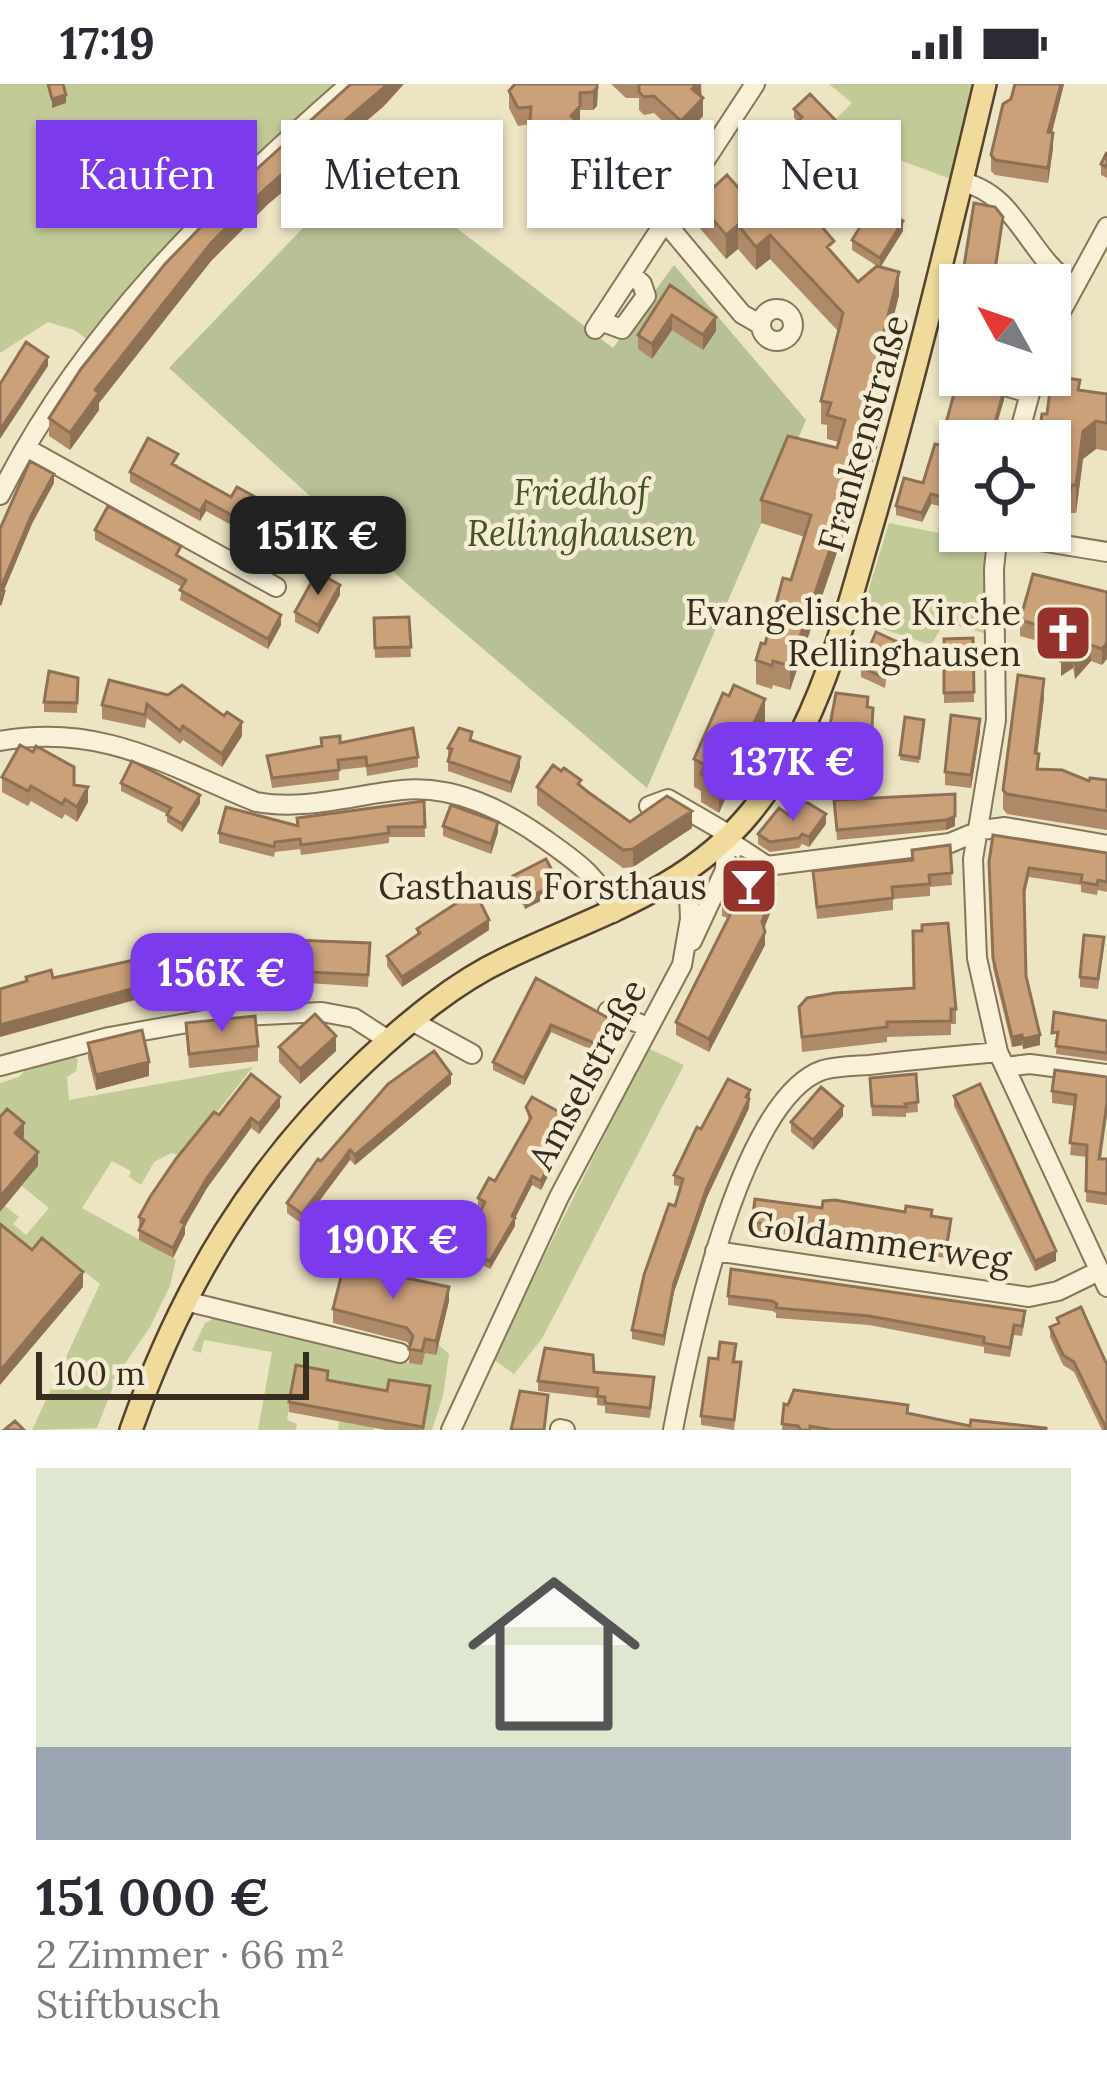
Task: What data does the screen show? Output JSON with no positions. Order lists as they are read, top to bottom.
{
  "streets": {
    "main road": ["Frankenstraße"],
    "street": ["Amselstraße", "Goldammerweg"]
  },
  "crossings": [
    ["Frankenstraße", "Amselstraße"]
  ],
  "parks": ["Friedhof Rellinghausen"],
  "places": {
    "church": ["Evangelische Kirche Rellinghausen"],
    "bar": ["Gasthaus Forsthaus"]
  },
  "scale_bar": "100 m",
  "north": "top left",
  "page": {
    "status": "17:19",
    "chip": [
      "Kaufen",
      "Mieten",
      "Filter",
      "Neu"
    ],
    "price": [
      "151K €",
      "137K €",
      "156K €",
      "190K €"
    ],
    "scale": "100 m",
    "list": [
      {
        "name": "151 000 €",
        "note": "2 Zimmer · 66 m² · Stiftbusch"
      }
    ]
  }
}
